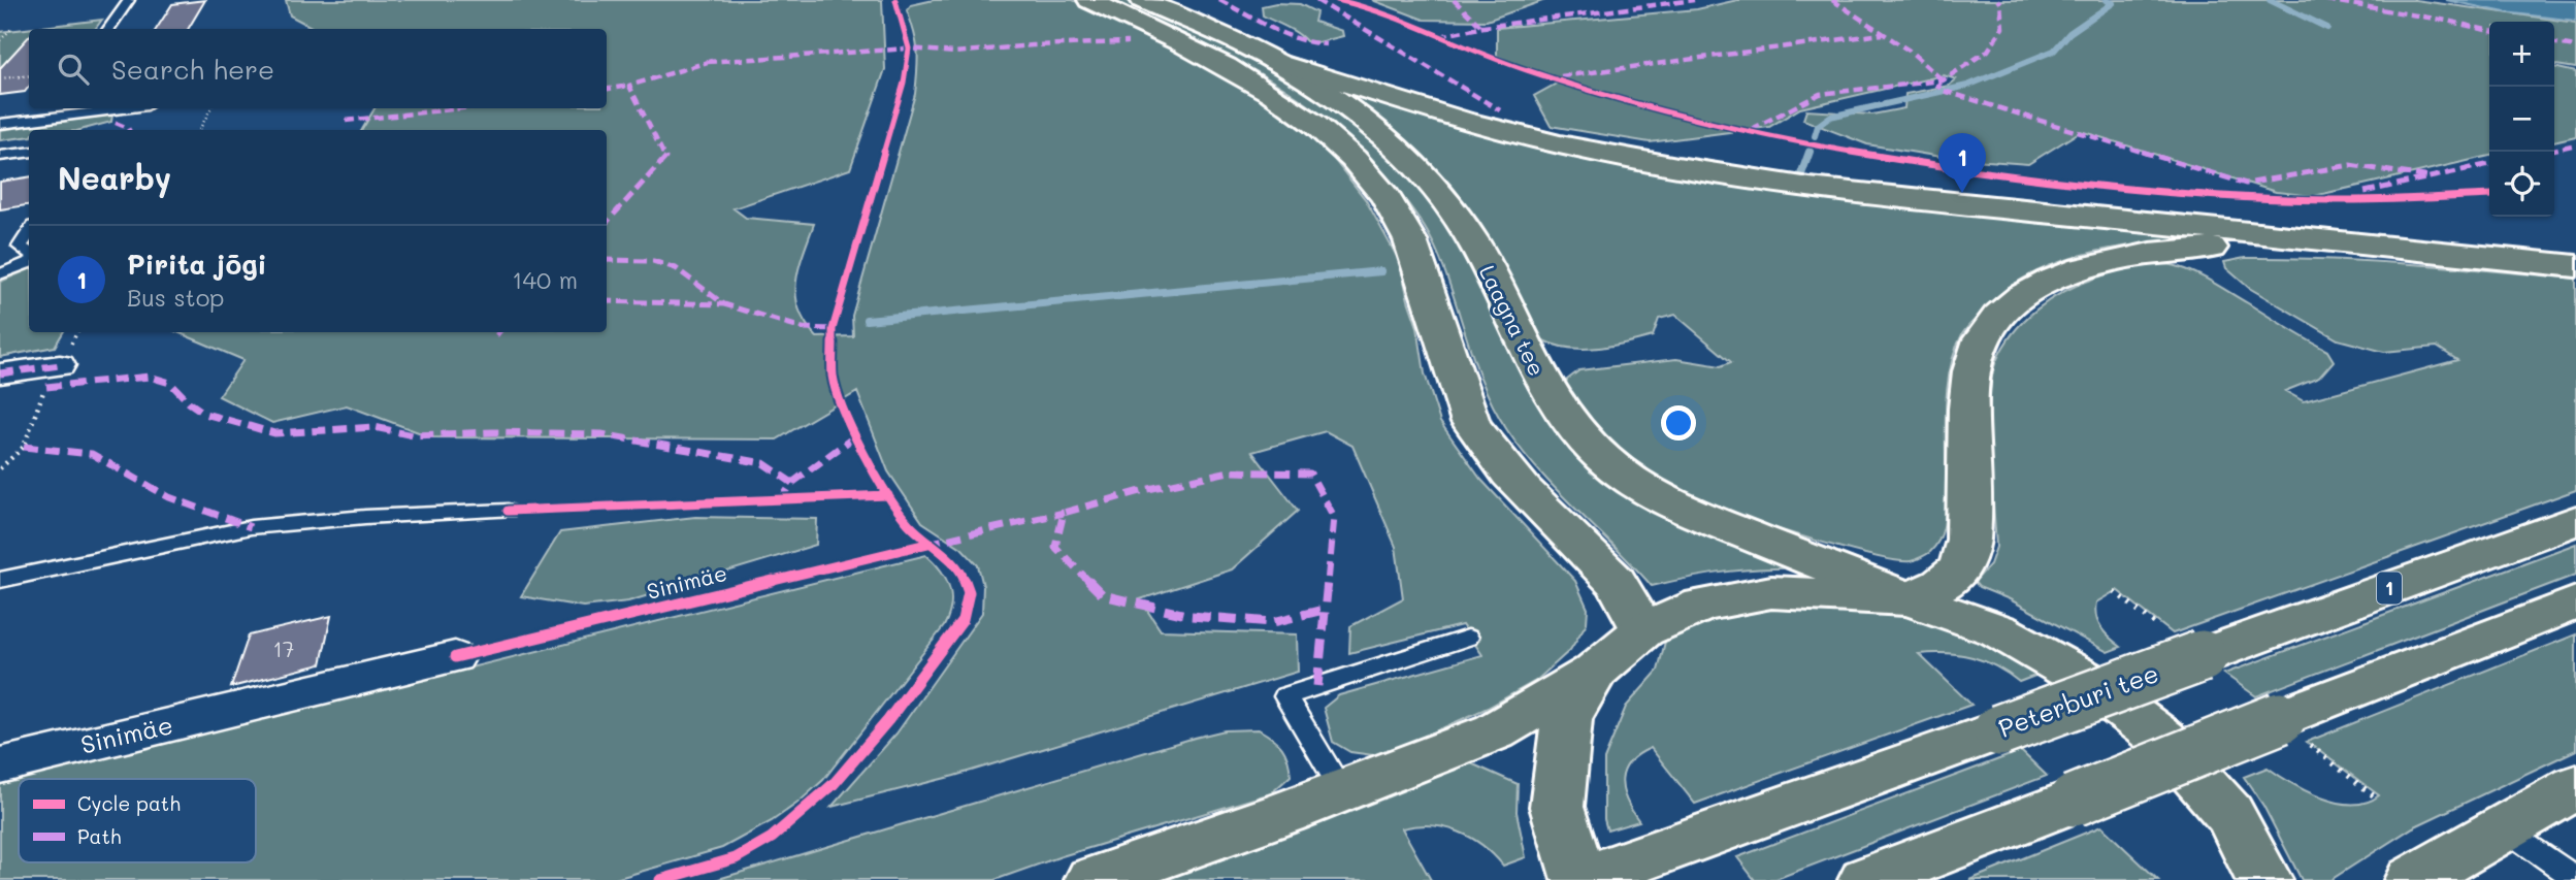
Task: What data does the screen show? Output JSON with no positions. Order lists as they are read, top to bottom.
{
  "streets": {
    "main road": ["Laagna tee", "1", "Peterburi tee"],
    "street": ["Sinimäe"]
  },
  "house_numbers": ["17"],
  "legend": ["Cycle path", "Path"],
  "page": {
    "map_buttons": ["+", "−"],
    "search": "Search here",
    "heading": "Nearby",
    "pins": "1",
    "list": [
      {
        "mark": "1",
        "name": "Pirita jõgi",
        "note": "Bus stop",
        "value": "140 m"
      }
    ]
  }
}
